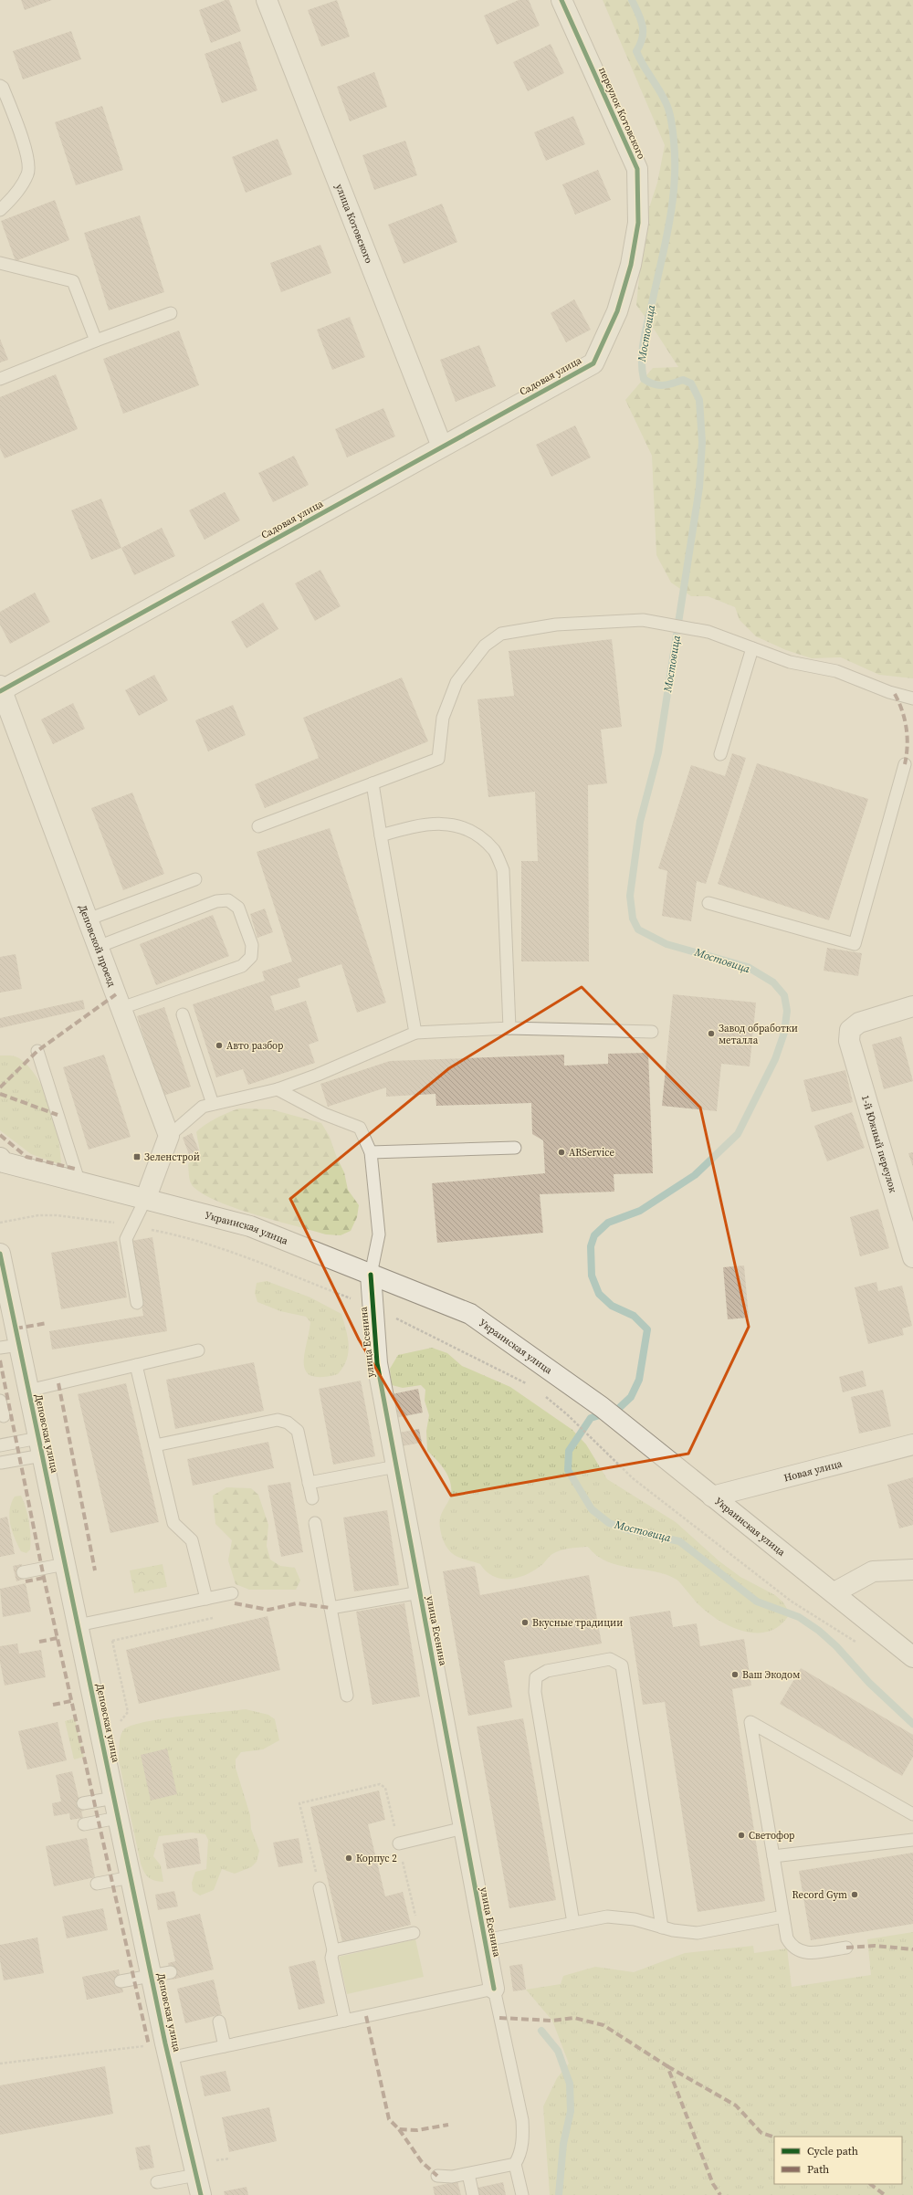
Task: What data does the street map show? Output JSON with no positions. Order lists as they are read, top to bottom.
{
  "streets": {
    "street": [
      "переулок Котовского",
      "улица Котовского",
      "Садовая улица",
      "Деповской проезд",
      "1-й Южный переулок",
      "Украинская улица",
      "улица Есенина",
      "Деповская улица",
      "Новая улица"
    ]
  },
  "crossings": [
    ["переулок Котовского", "Садовая улица"],
    ["улица Котовского", "Садовая улица"],
    ["Садовая улица", "Деповской проезд"],
    ["Украинская улица", "улица Есенина"],
    ["Украинская улица", "Новая улица"]
  ],
  "water": ["Мостовица"],
  "places": {
    "other": [
      "Завод обработки металла",
      "Авто разбор",
      "ARService",
      "Вкусные традиции",
      "Ваш Экодом",
      "Светофор",
      "Корпус 2",
      "Record Gym"
    ],
    "transit": ["Зеленстрой"]
  },
  "legend": ["Cycle path", "Path"]
}
